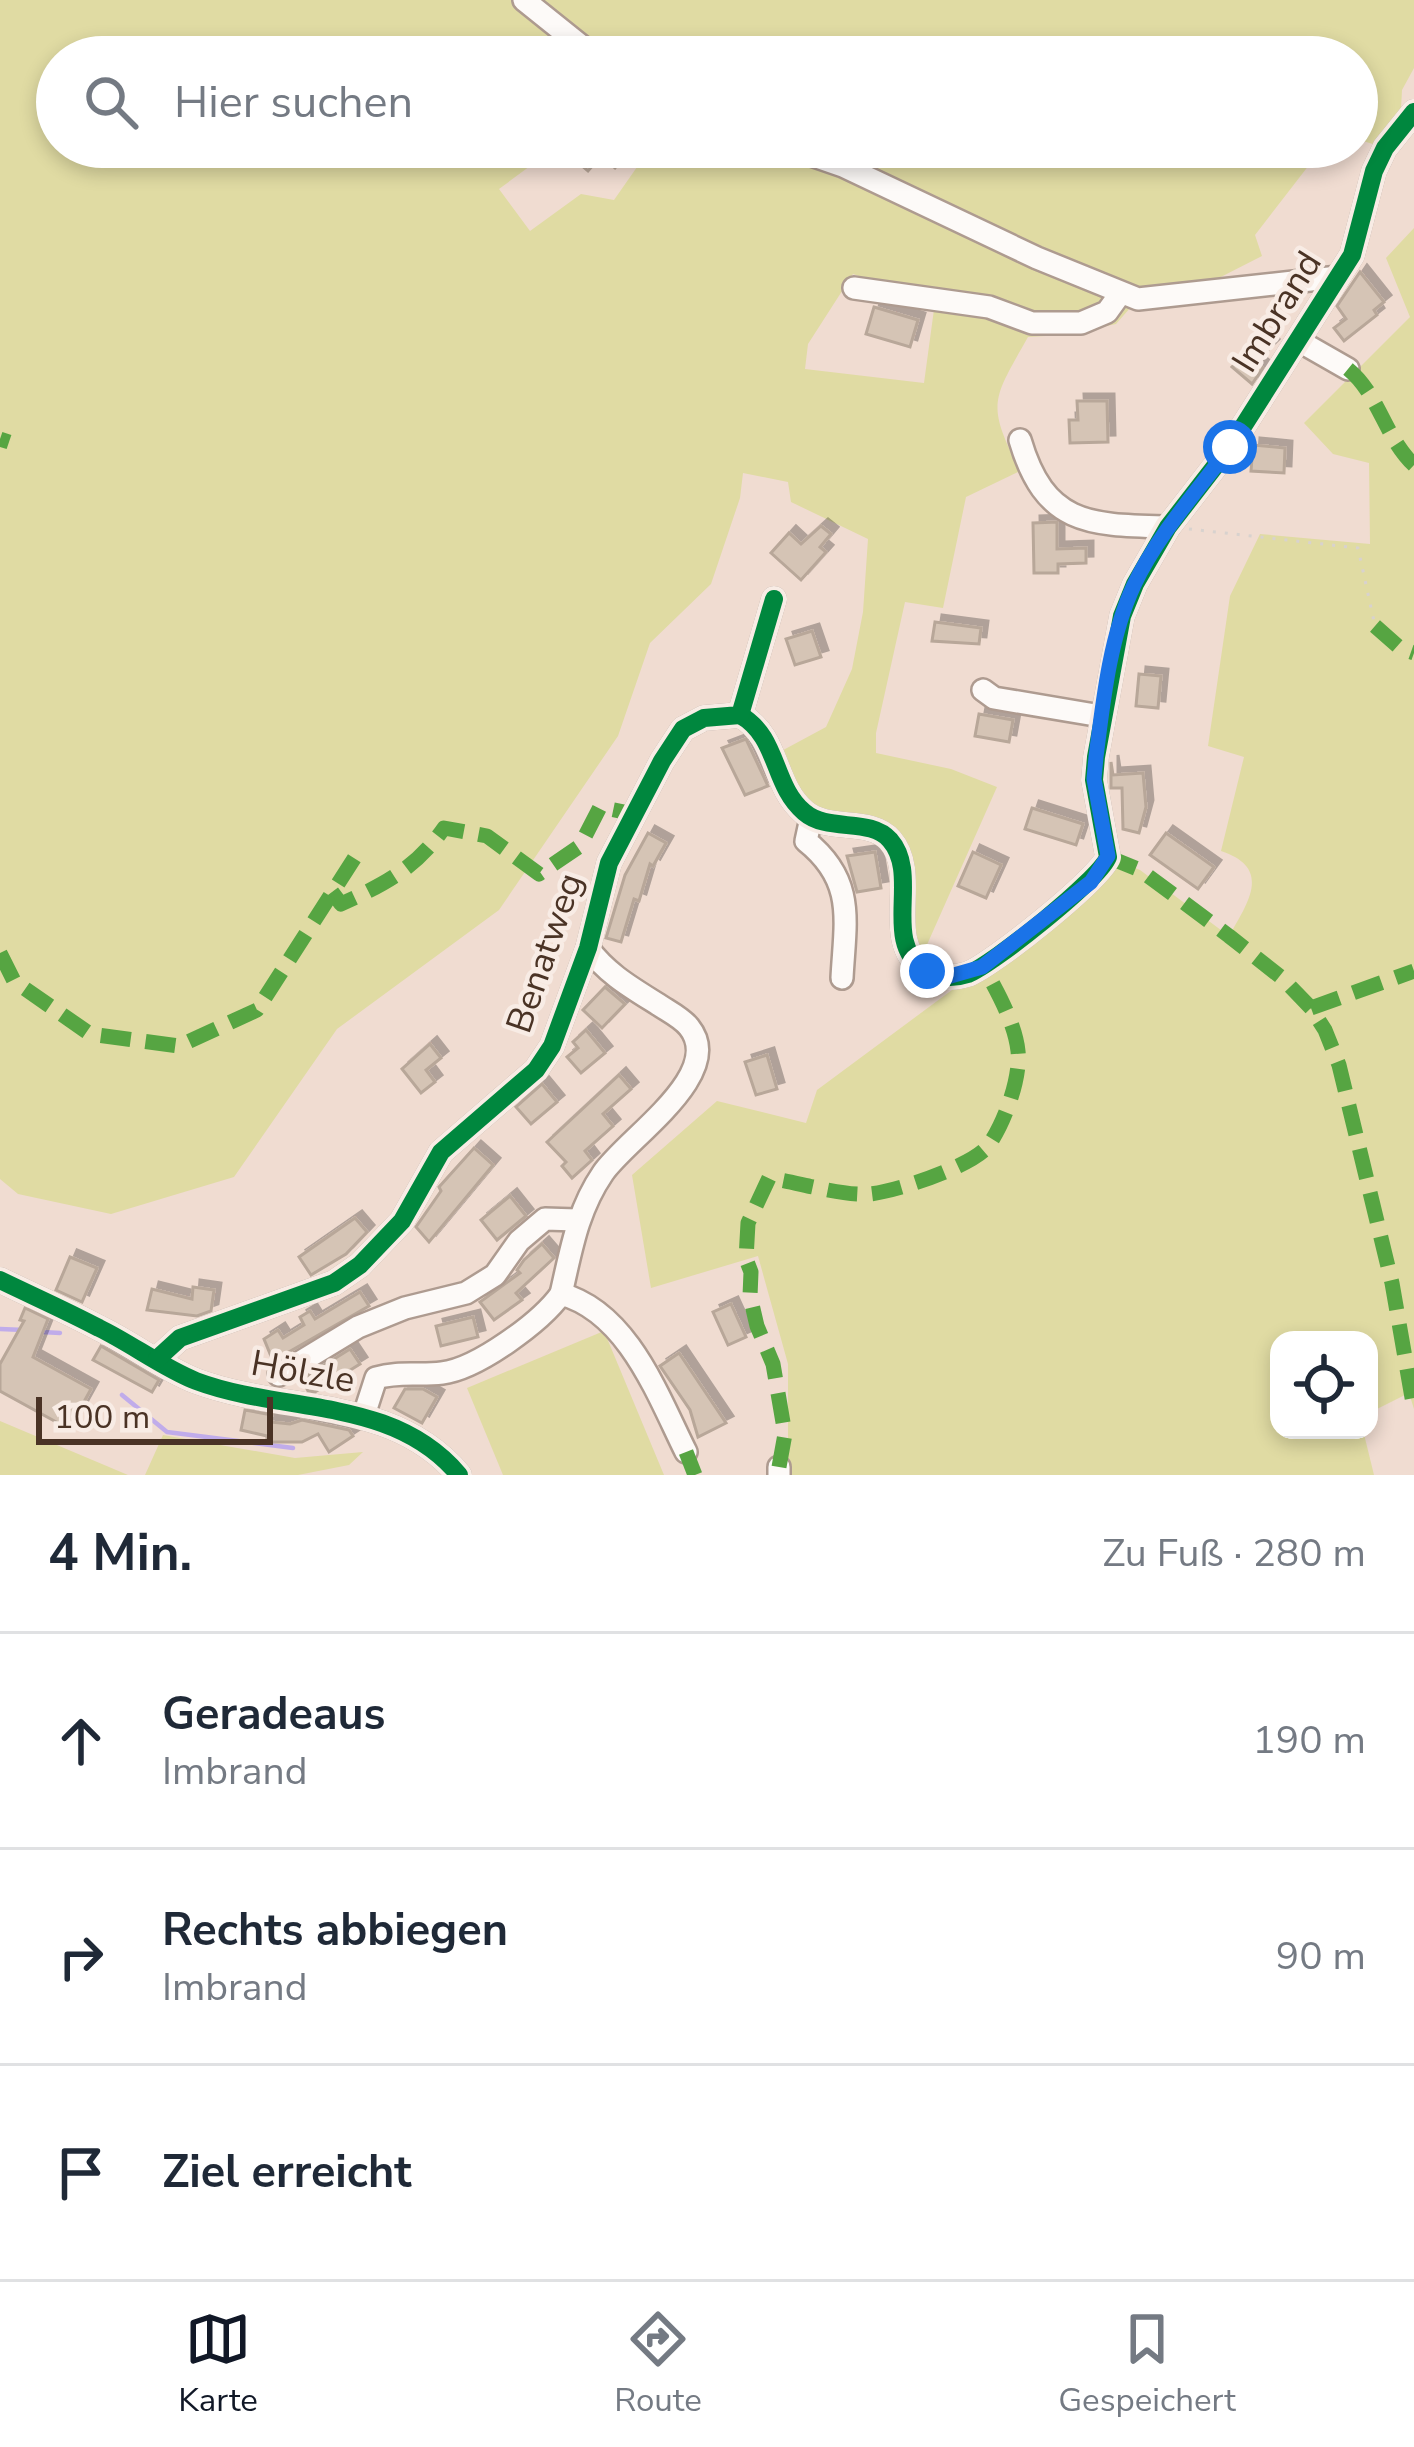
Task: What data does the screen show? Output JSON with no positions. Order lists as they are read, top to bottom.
{
  "streets": {
    "street": ["Imbrand", "Benatweg", "Hölzle"]
  },
  "crossings": [
    ["Benatweg", "Hölzle"]
  ],
  "scale_bar": "100 m",
  "page": {
    "search": "Hier suchen",
    "scale": "100 m",
    "heading": ["4 Min.", "Zu Fuß · 280 m"],
    "list": [
      ["Geradeaus", "Imbrand", "190 m"],
      ["Rechts abbiegen", "Imbrand", "90 m"],
      "Ziel erreicht"
    ],
    "nav": ["Karte", "Route", "Gespeichert"]
  }
}
